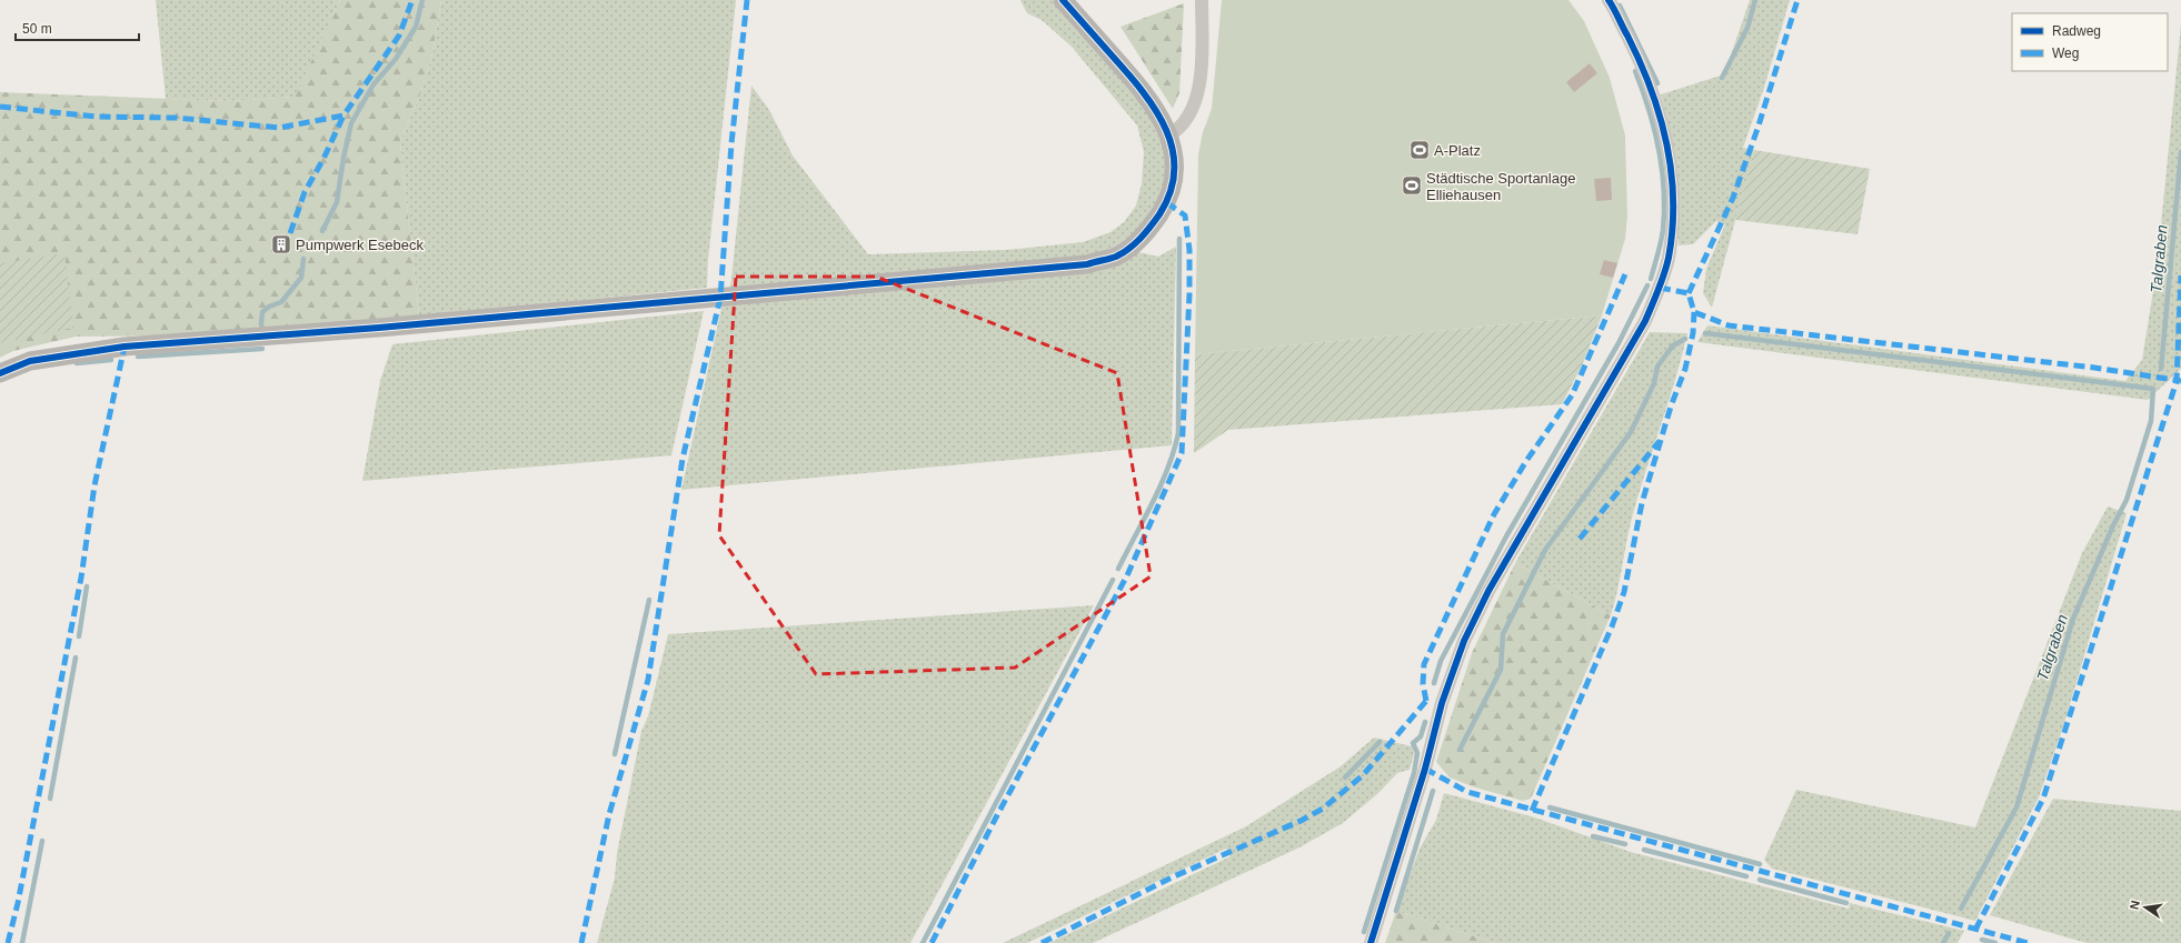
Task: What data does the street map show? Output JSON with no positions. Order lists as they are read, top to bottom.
{
  "water": ["Talgraben"],
  "places": {
    "sports": ["A-Platz", "Städtische Sportanlage Elliehausen"],
    "building": ["Pumpwerk Esebeck"]
  },
  "legend": ["Radweg", "Weg"],
  "scale_bar": "50 m",
  "north": "left"
}
